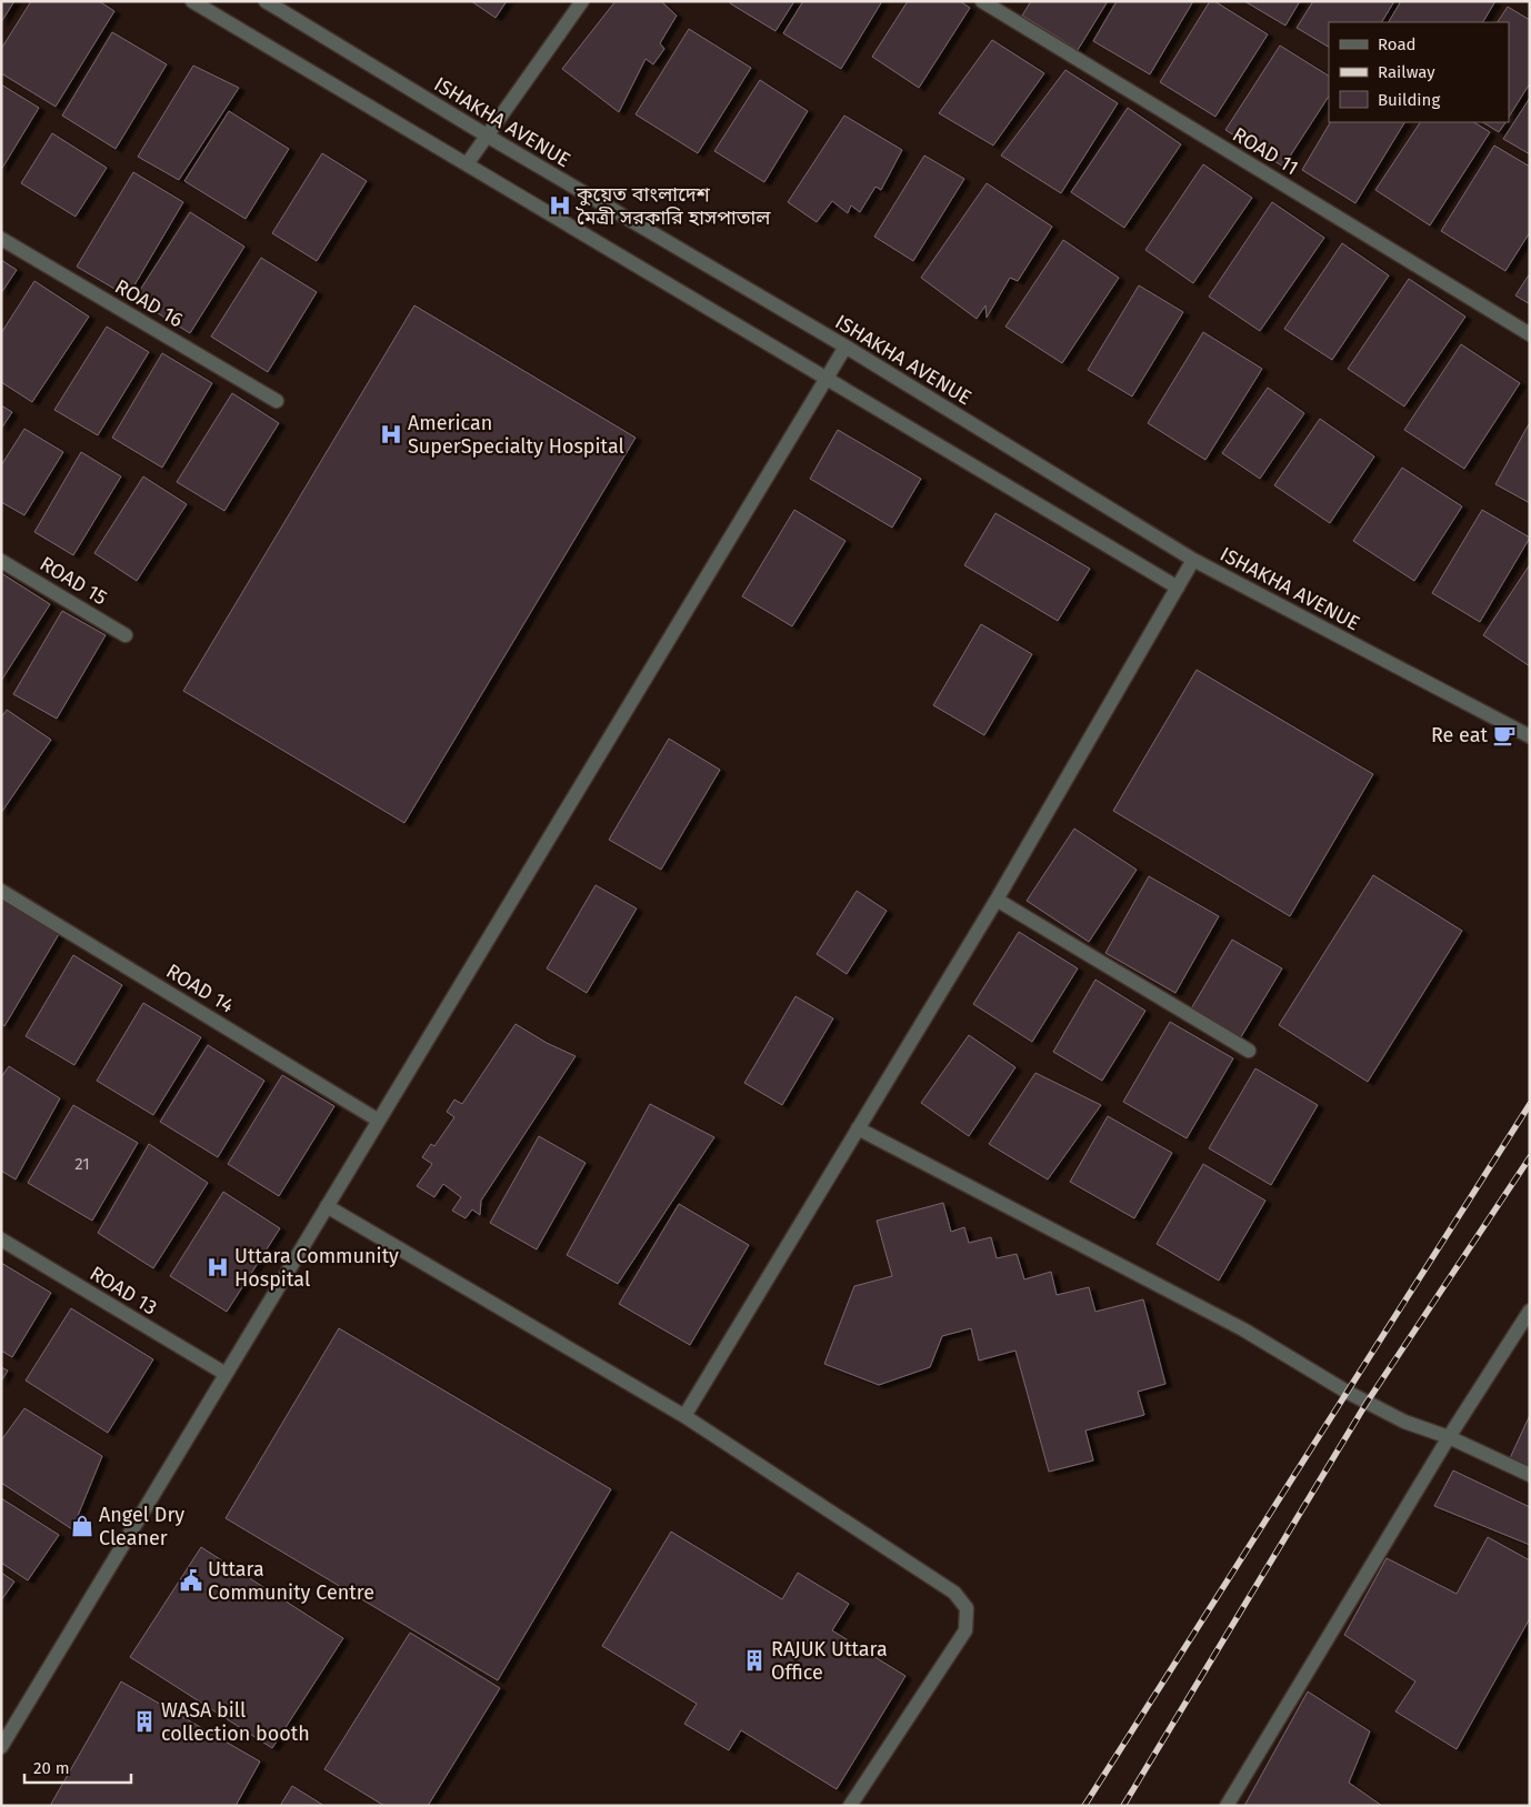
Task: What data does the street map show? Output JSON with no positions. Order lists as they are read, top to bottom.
{
  "streets": {
    "street": [
      "ISHAKHA AVENUE",
      "ROAD 11",
      "ROAD 16",
      "ROAD 15",
      "ROAD 14",
      "ROAD 13"
    ]
  },
  "places": {
    "hospital": ["কুয়েত বাংলাদেশ মৈত্রী সরকারি হাসপাতাল", "American SuperSpecialty Hospital", "Uttara Community Hospital"],
    "cafe": ["Re eat"],
    "shop": ["Angel Dry Cleaner"],
    "public building": ["Uttara Community Centre"],
    "building": ["RAJUK Uttara Office", "WASA bill collection booth"]
  },
  "house_numbers": ["21"],
  "legend": ["Road", "Railway", "Building"],
  "scale_bar": "20 m"
}
